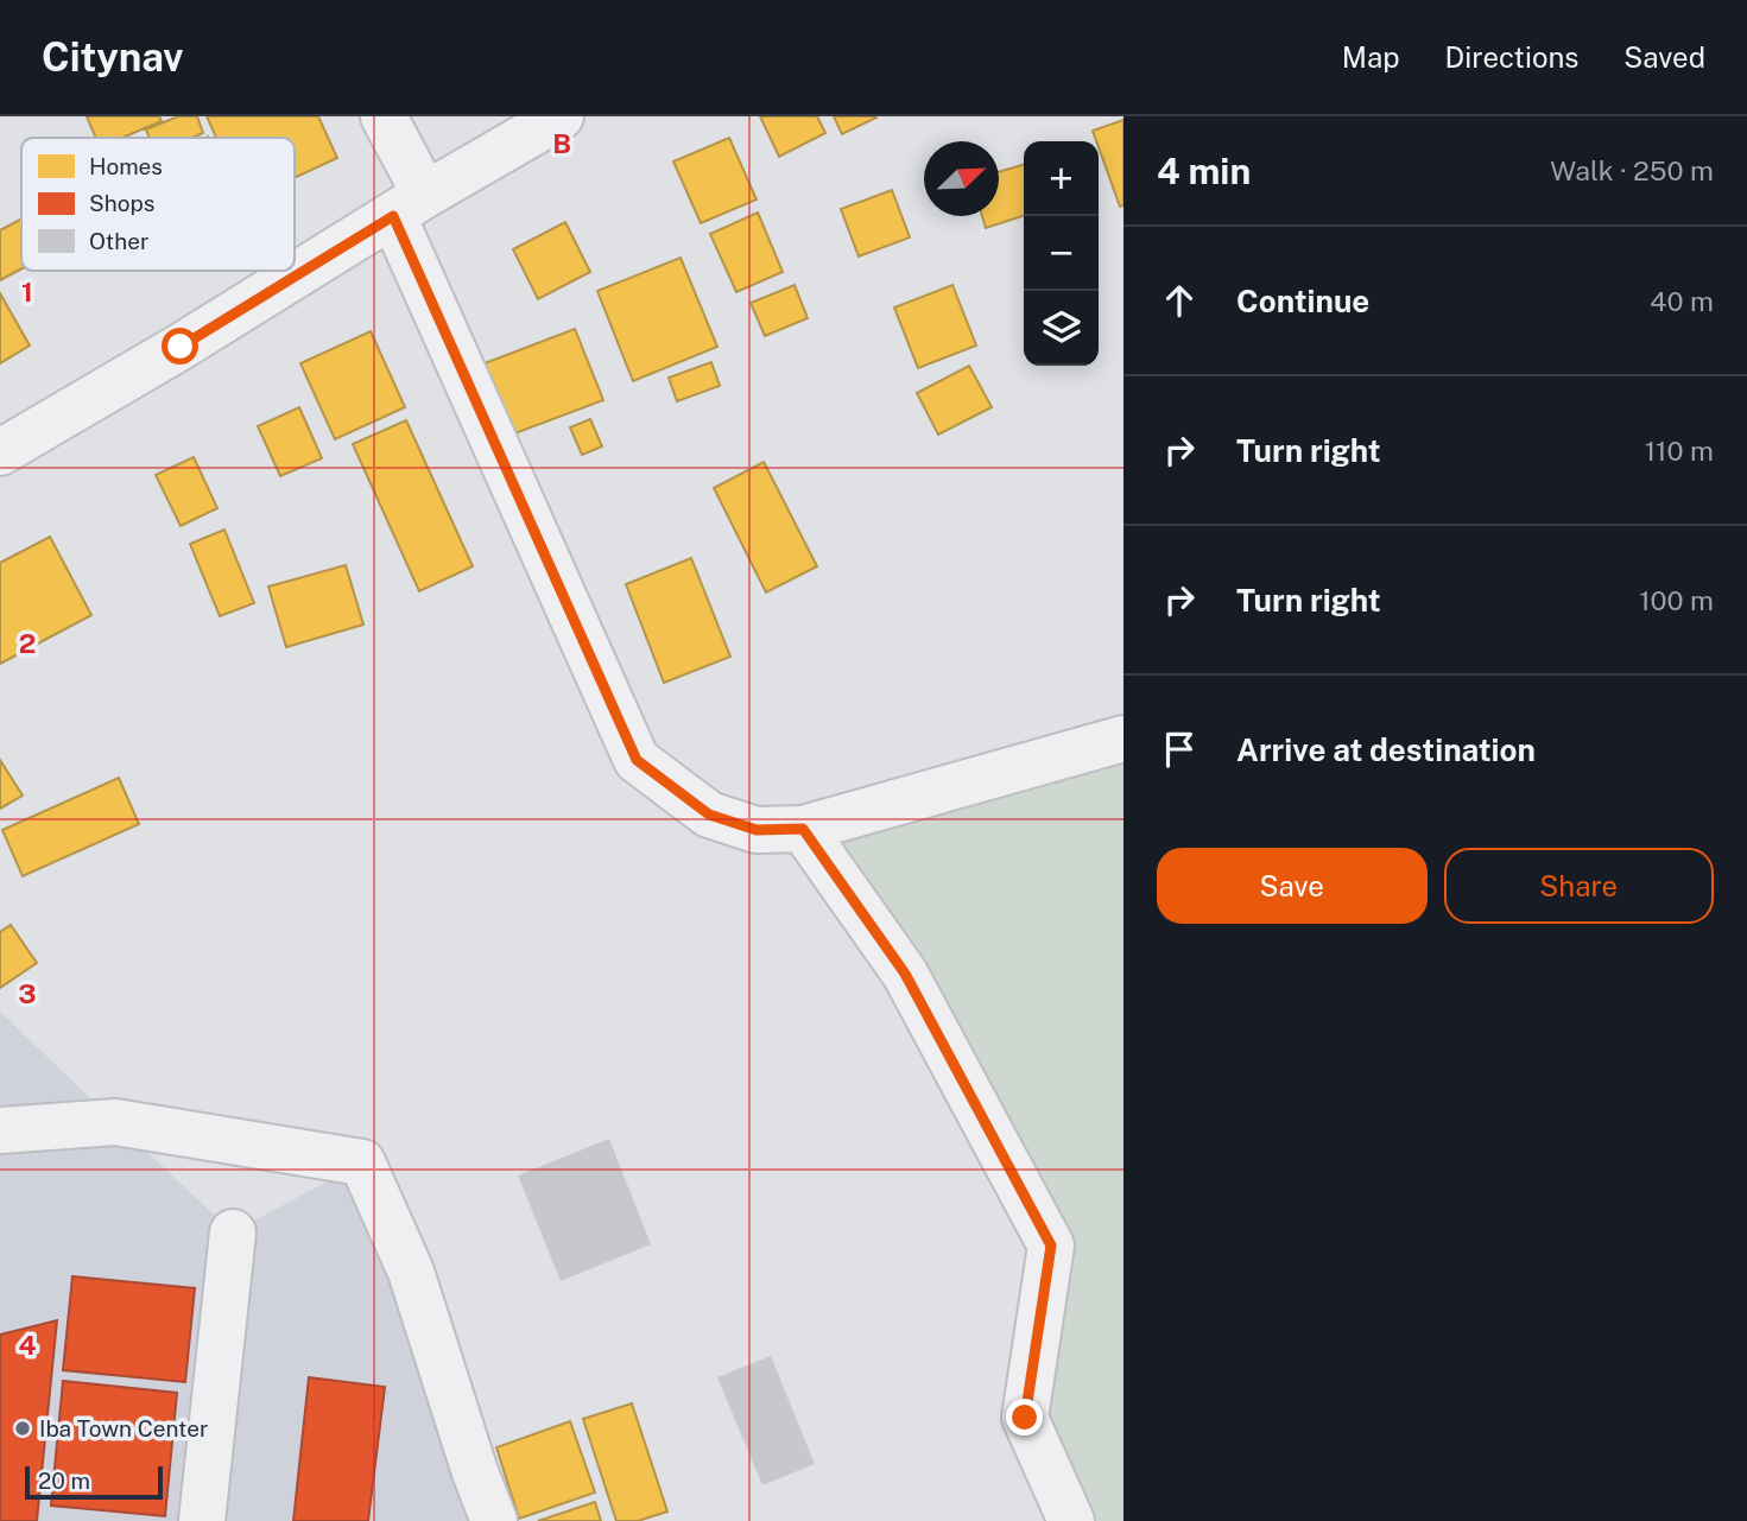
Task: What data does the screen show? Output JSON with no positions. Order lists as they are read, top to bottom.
{
  "places": ["Iba Town Center"],
  "legend": ["Homes", "Shops", "Other"],
  "scale_bar": "20 m",
  "north": "top right",
  "page": {
    "header": "Citynav",
    "nav": ["Map", "Directions", "Saved"],
    "heading": ["4 min", "Walk · 250 m"],
    "map_buttons": ["+", "−"],
    "list": [
      ["Continue", "40 m"],
      ["Turn right", "110 m"],
      ["Turn right", "100 m"],
      "Arrive at destination"
    ],
    "buttons": ["Save", "Share"],
    "scale": "20 m"
  },
  "grid": {
    "columns": ["B"],
    "rows": [
      "1",
      "2",
      "3",
      "4"
    ]
  }
}
